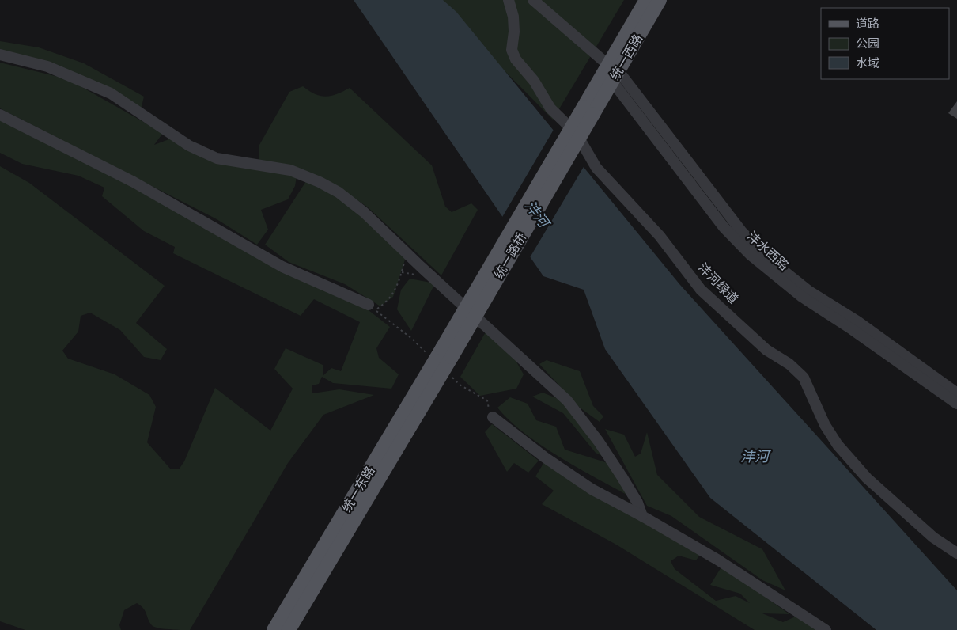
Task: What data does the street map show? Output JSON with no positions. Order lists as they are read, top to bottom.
{
  "streets": {
    "main road": ["统一西路", "统一路桥", "统一东路"],
    "street": ["沣水西路", "沣河绿道"]
  },
  "crossings": [
    ["统一西路", "沣水西路"],
    ["统一西路", "统一路桥"],
    ["统一路桥", "统一东路"]
  ],
  "water": ["沣河"],
  "legend": ["道路", "公园", "水域"]
}
